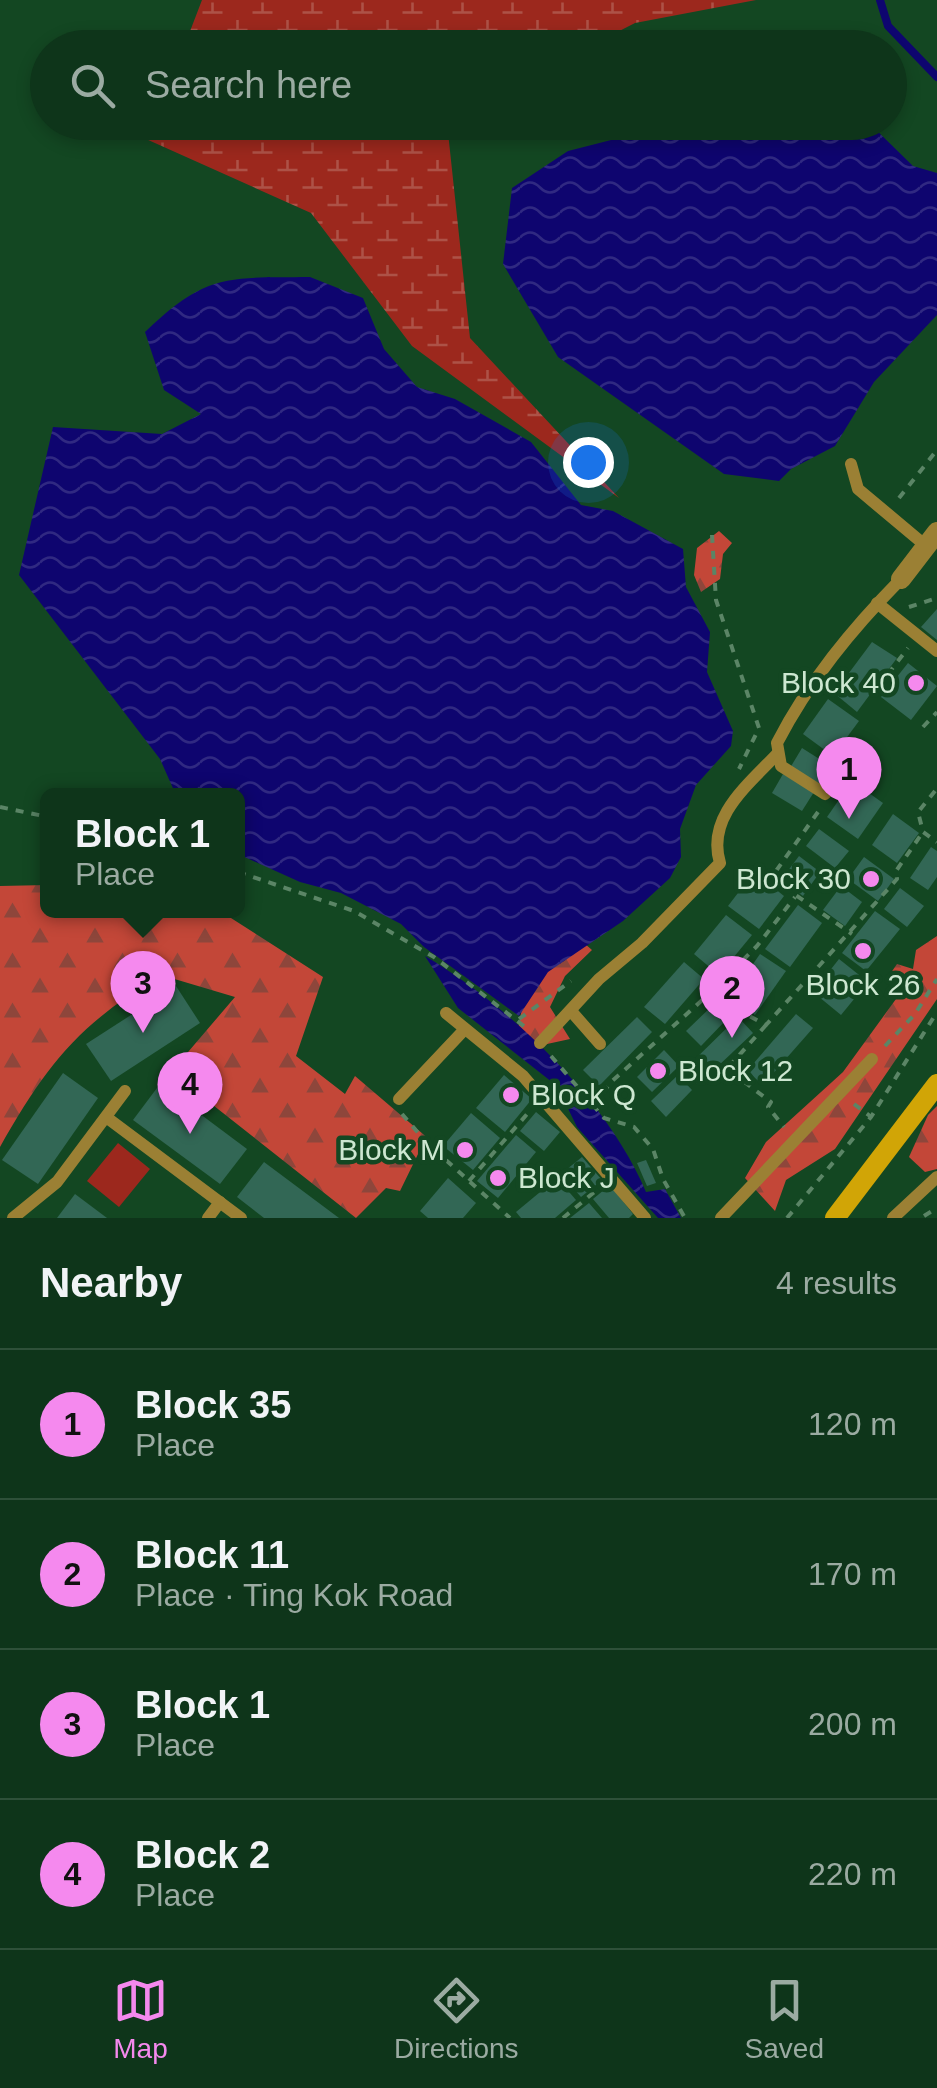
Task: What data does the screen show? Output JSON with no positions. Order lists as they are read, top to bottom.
{
  "places": [
    "Block 40",
    "Block 30",
    "Block 26",
    "Block 12",
    "Block Q",
    "Block M",
    "Block J"
  ],
  "page": {
    "search": "Search here",
    "pins": [
      "1",
      "3",
      "2",
      "4"
    ],
    "popup": ["Block 1", "Place"],
    "heading": ["Nearby", "4 results"],
    "list": [
      {
        "mark": "1",
        "name": "Block 35",
        "note": "Place",
        "value": "120 m"
      },
      {
        "mark": "2",
        "name": "Block 11",
        "note": "Place · Ting Kok Road",
        "value": "170 m"
      },
      {
        "mark": "3",
        "name": "Block 1",
        "note": "Place",
        "value": "200 m"
      },
      {
        "mark": "4",
        "name": "Block 2",
        "note": "Place",
        "value": "220 m"
      }
    ],
    "nav": ["Map", "Directions", "Saved"]
  }
}
